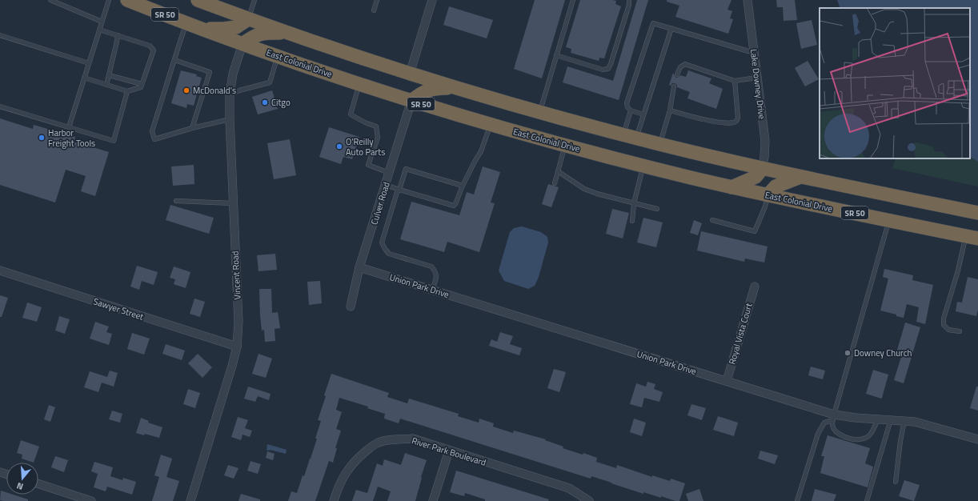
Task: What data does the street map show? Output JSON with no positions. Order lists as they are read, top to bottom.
{
  "streets": {
    "highway": ["SR 50", "East Colonial Drive"],
    "street": [
      "Lake Downey Drive",
      "Culver Road",
      "Vincent Road",
      "Union Park Drive",
      "Sawyer Street",
      "Royal Vista Court",
      "River Park Boulevard"
    ]
  },
  "crossings": [
    ["East Colonial Drive", "Culver Road"],
    ["East Colonial Drive", "Vincent Road"],
    ["Culver Road", "Union Park Drive"],
    ["Vincent Road", "Sawyer Street"],
    ["Union Park Drive", "Royal Vista Court"]
  ],
  "places": [
    "McDonald's",
    "Citgo",
    "Harbor Freight Tools",
    "O'Reilly Auto Parts",
    "Downey Church"
  ],
  "north": "bottom"
}
